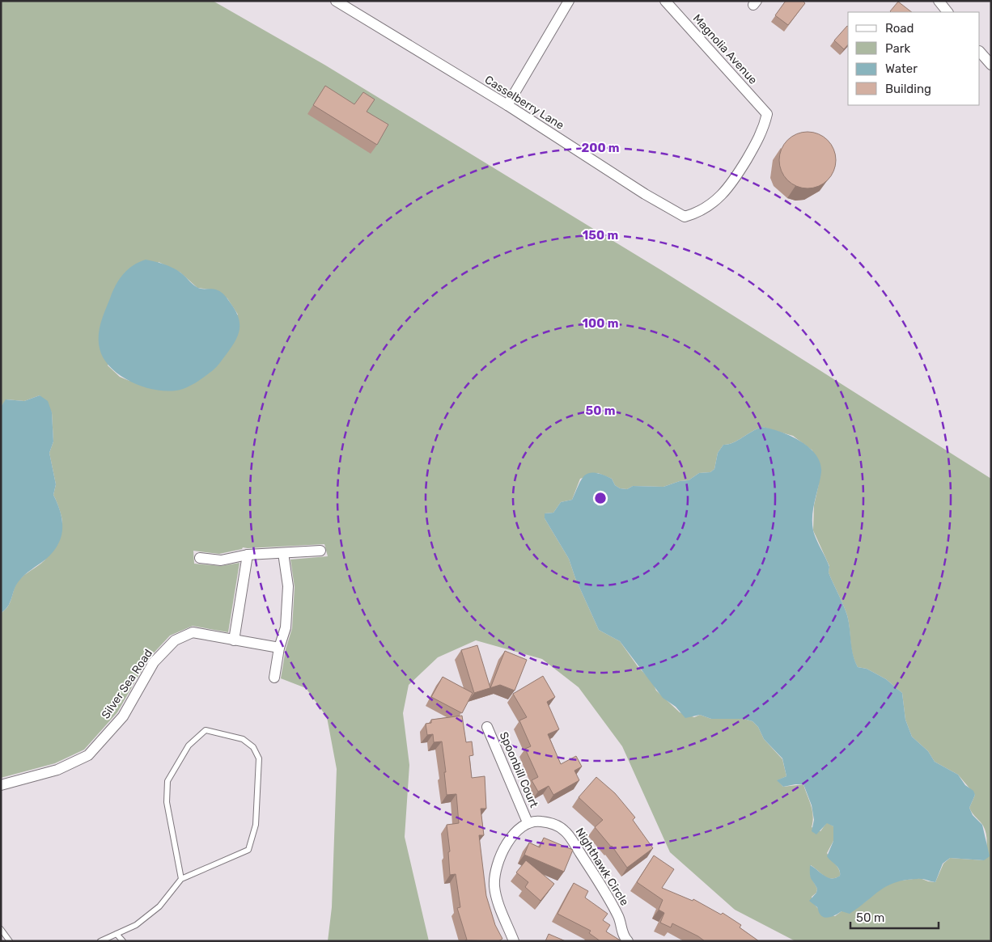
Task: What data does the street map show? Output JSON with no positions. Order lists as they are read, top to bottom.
{
  "streets": {
    "street": [
      "Magnolia Avenue",
      "Casselberry Lane",
      "Silver Sea Road",
      "Spoonbill Court",
      "Nighthawk Circle"
    ]
  },
  "crossings": [
    ["Magnolia Avenue", "Casselberry Lane"],
    ["Spoonbill Court", "Nighthawk Circle"]
  ],
  "legend": [
    "Road",
    "Park",
    "Water",
    "Building"
  ],
  "scale_bar": "50 m",
  "rings": [
    "200 m",
    "150 m",
    "100 m",
    "50 m"
  ]
}
